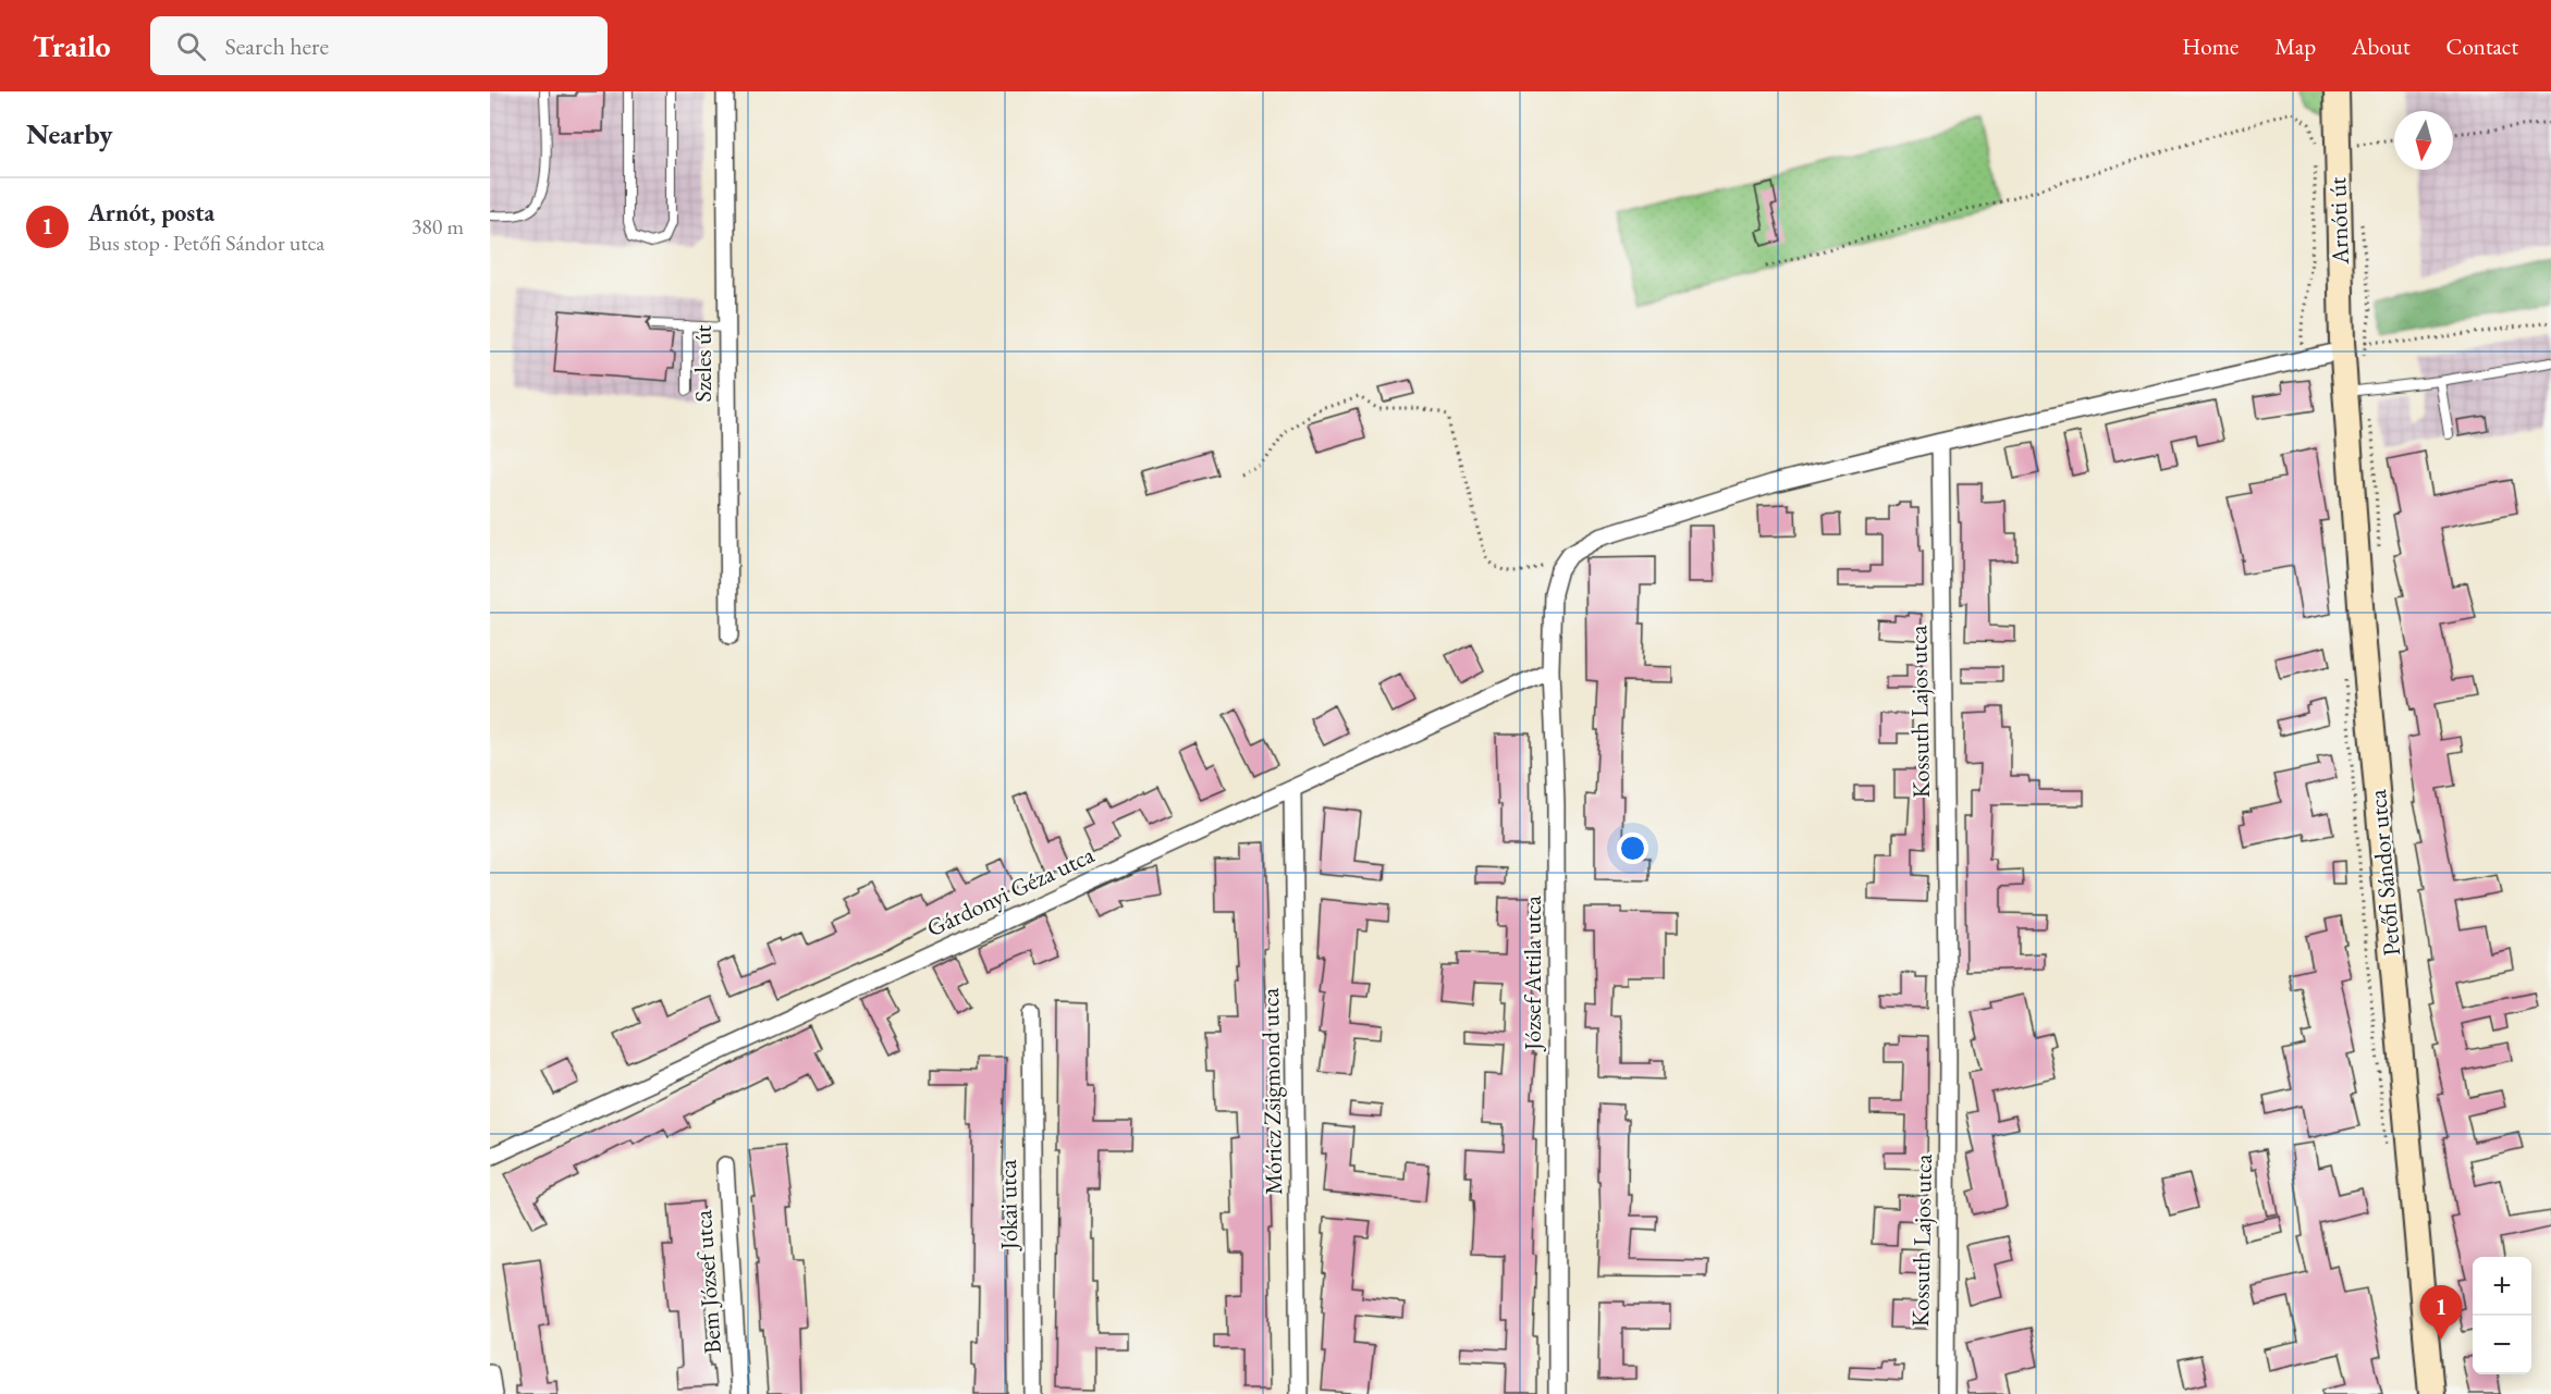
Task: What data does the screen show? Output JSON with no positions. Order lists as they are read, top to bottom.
{
  "streets": {
    "main road": ["Arnóti út", "Petőfi Sándor utca"],
    "street": [
      "Szeles út",
      "Kossuth Lajos utca",
      "Gárdonyi Géza utca",
      "József Attila utca",
      "Móricz Zsigmond utca",
      "Jókai utca",
      "Bem József utca"
    ]
  },
  "crossings": [
    ["Arnóti út", "Petőfi Sándor utca"],
    ["Gárdonyi Géza utca", "József Attila utca"],
    ["Gárdonyi Géza utca", "Móricz Zsigmond utca"]
  ],
  "north": "bottom",
  "page": {
    "header": "Trailo",
    "search": "Search here",
    "nav": [
      "Home",
      "Map",
      "About",
      "Contact"
    ],
    "heading": "Nearby",
    "list": [
      {
        "mark": "1",
        "name": "Arnót, posta",
        "note": "Bus stop · Petőfi Sándor utca",
        "value": "380 m"
      }
    ],
    "map_buttons": ["+", "−"],
    "pins": "1"
  }
}
